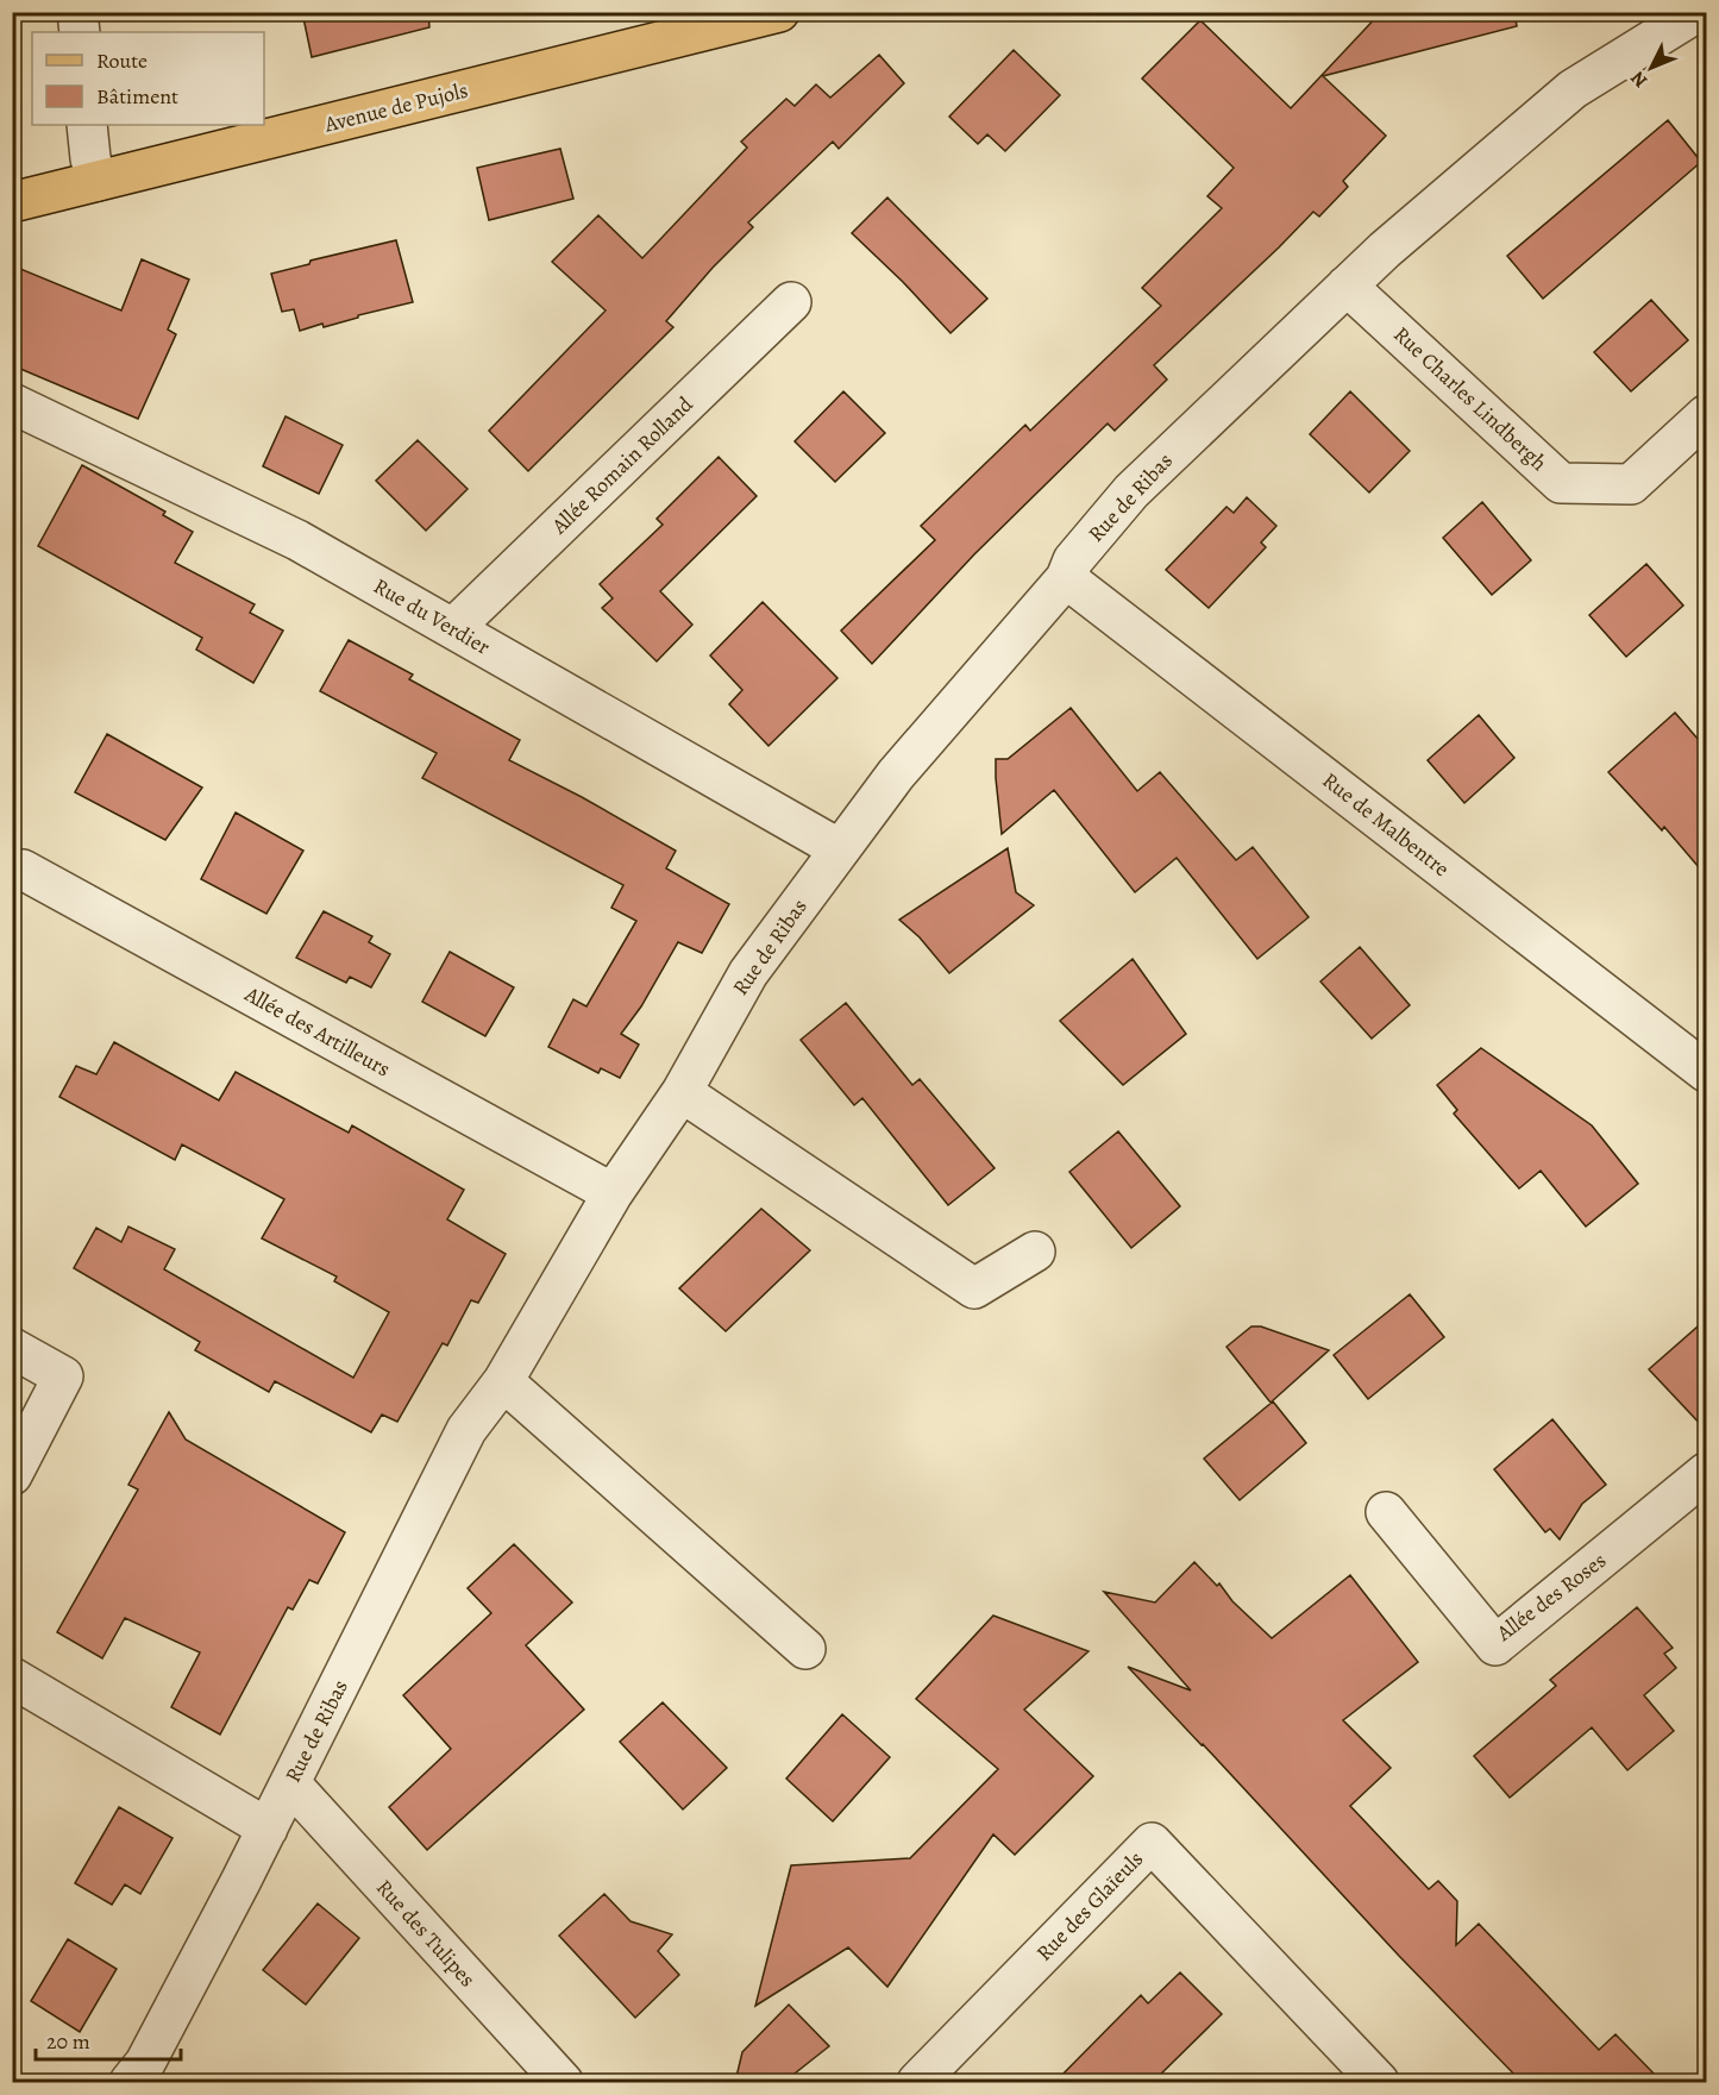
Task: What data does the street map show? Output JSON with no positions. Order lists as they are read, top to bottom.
{
  "streets": {
    "main road": ["Avenue de Pujols"],
    "street": [
      "Rue Charles Lindbergh",
      "Allée Romain Rolland",
      "Rue de Ribas",
      "Rue du Verdier",
      "Rue de Malbentre",
      "Allée des Artilleurs",
      "Allée des Roses",
      "Rue des Glaïeuls",
      "Rue des Tulipes"
    ]
  },
  "crossings": [
    ["Rue Charles Lindbergh", "Rue de Ribas"],
    ["Allée Romain Rolland", "Rue du Verdier"],
    ["Rue de Ribas", "Rue du Verdier"],
    ["Rue de Ribas", "Rue de Malbentre"],
    ["Rue de Ribas", "Allée des Artilleurs"],
    ["Rue de Ribas", "Rue des Tulipes"]
  ],
  "legend": ["Route", "Bâtiment"],
  "scale_bar": "20 m",
  "north": "bottom left"
}
